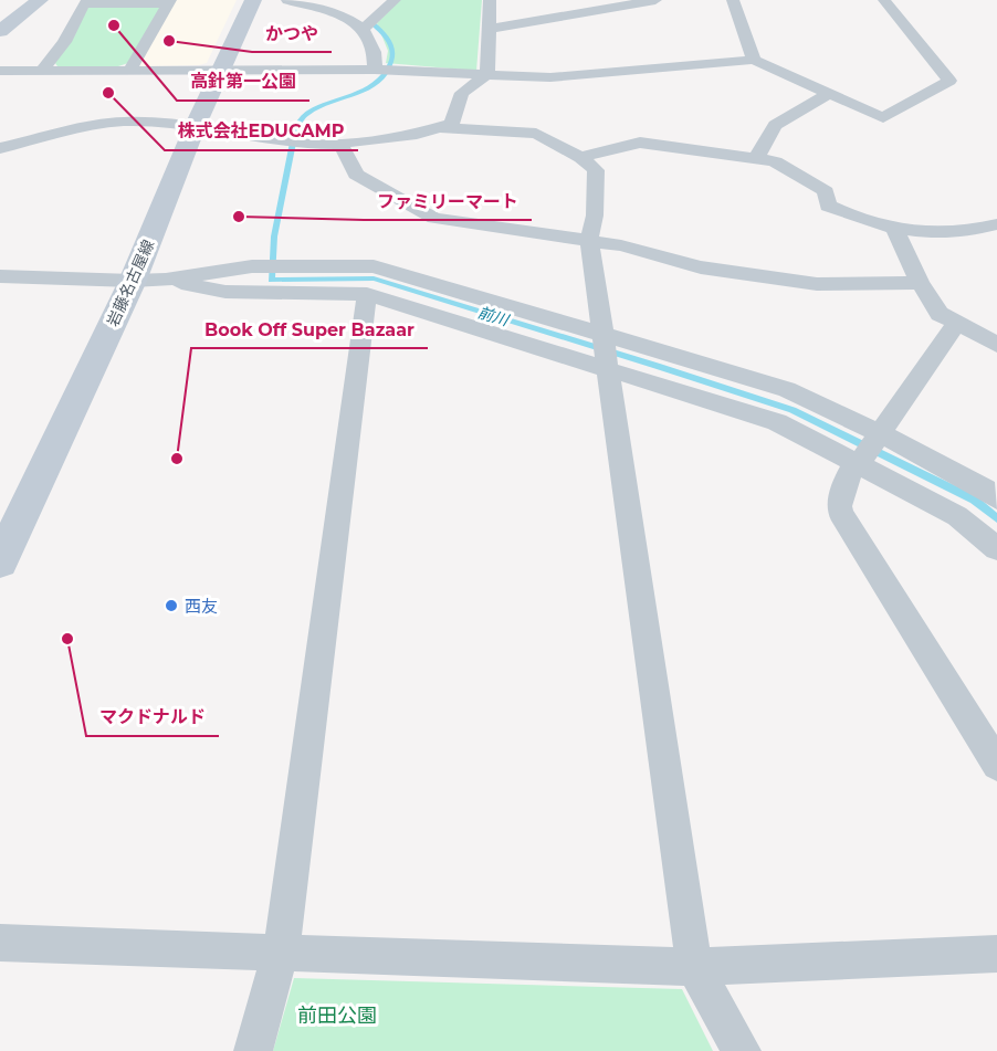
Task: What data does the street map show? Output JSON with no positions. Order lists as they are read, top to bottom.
{
  "streets": {
    "main road": ["岩藤名古屋線"]
  },
  "water": ["前川"],
  "parks": ["前田公園"],
  "places": [
    "高針第一公園",
    "かつや",
    "株式会社EDUCAMP",
    "ファミリーマート",
    "Book Off Super Bazaar",
    "西友",
    "マクドナルド"
  ]
}
